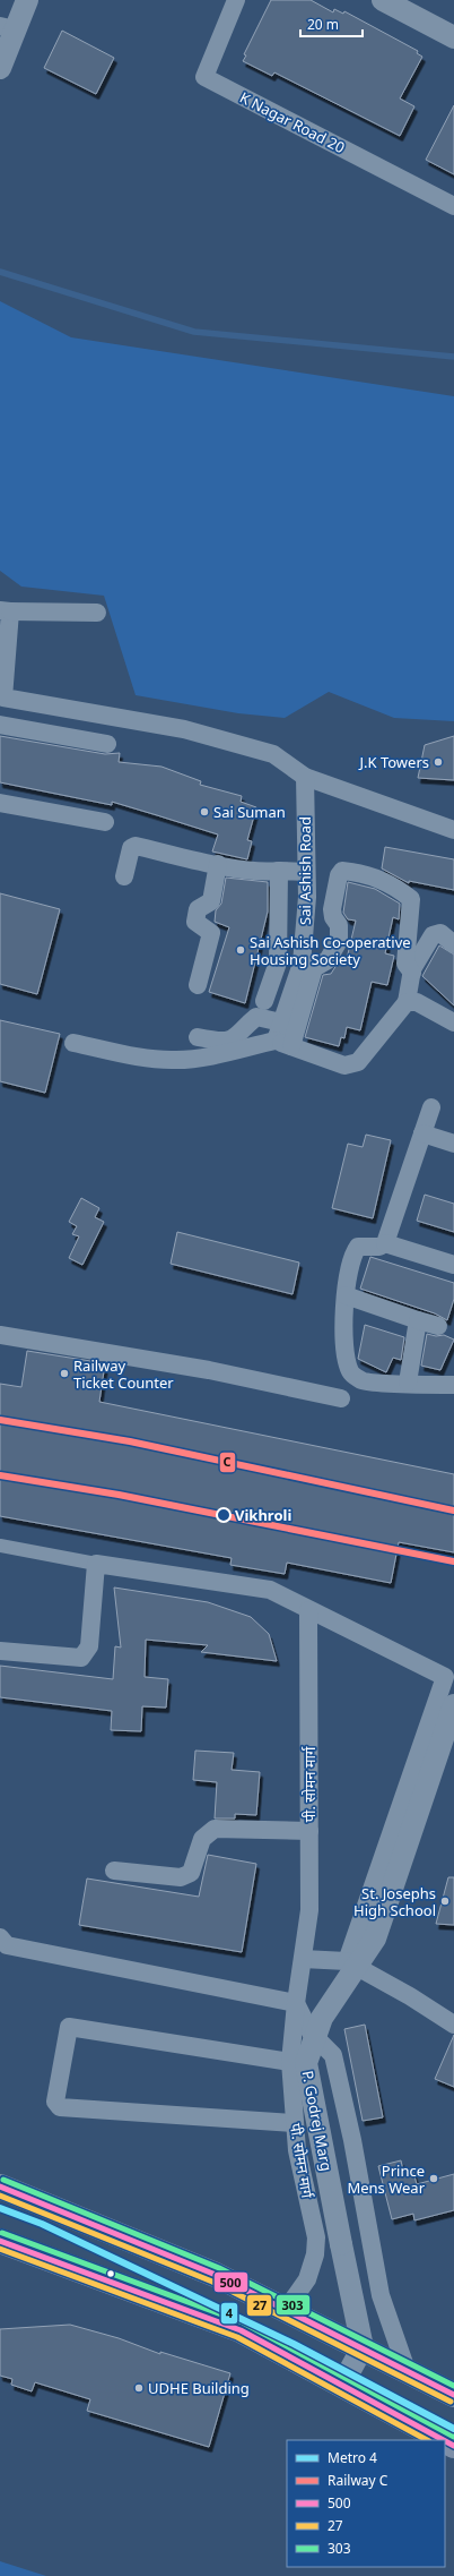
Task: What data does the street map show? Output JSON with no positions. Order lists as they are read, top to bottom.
{
  "streets": {
    "street": [
      "K Nagar Road 20",
      "Sai Ashish Road",
      "पी. सोमन मार्ग",
      "P. Godrej Marg"
    ]
  },
  "places": [
    "J.K Towers",
    "Sai Suman",
    "Sai Ashish Co-operative Housing Society",
    "Railway Ticket Counter",
    "Vikhroli",
    "St. Josephs High School",
    "Prince Mens Wear",
    "UDHE Building"
  ],
  "lines": [
    "rail line C",
    "transit line 303",
    "transit line 500",
    "transit line 27",
    "metro line 4"
  ],
  "legend": [
    "Metro 4",
    "Railway C",
    "500",
    "27",
    "303"
  ],
  "scale_bar": "20 m"
}
